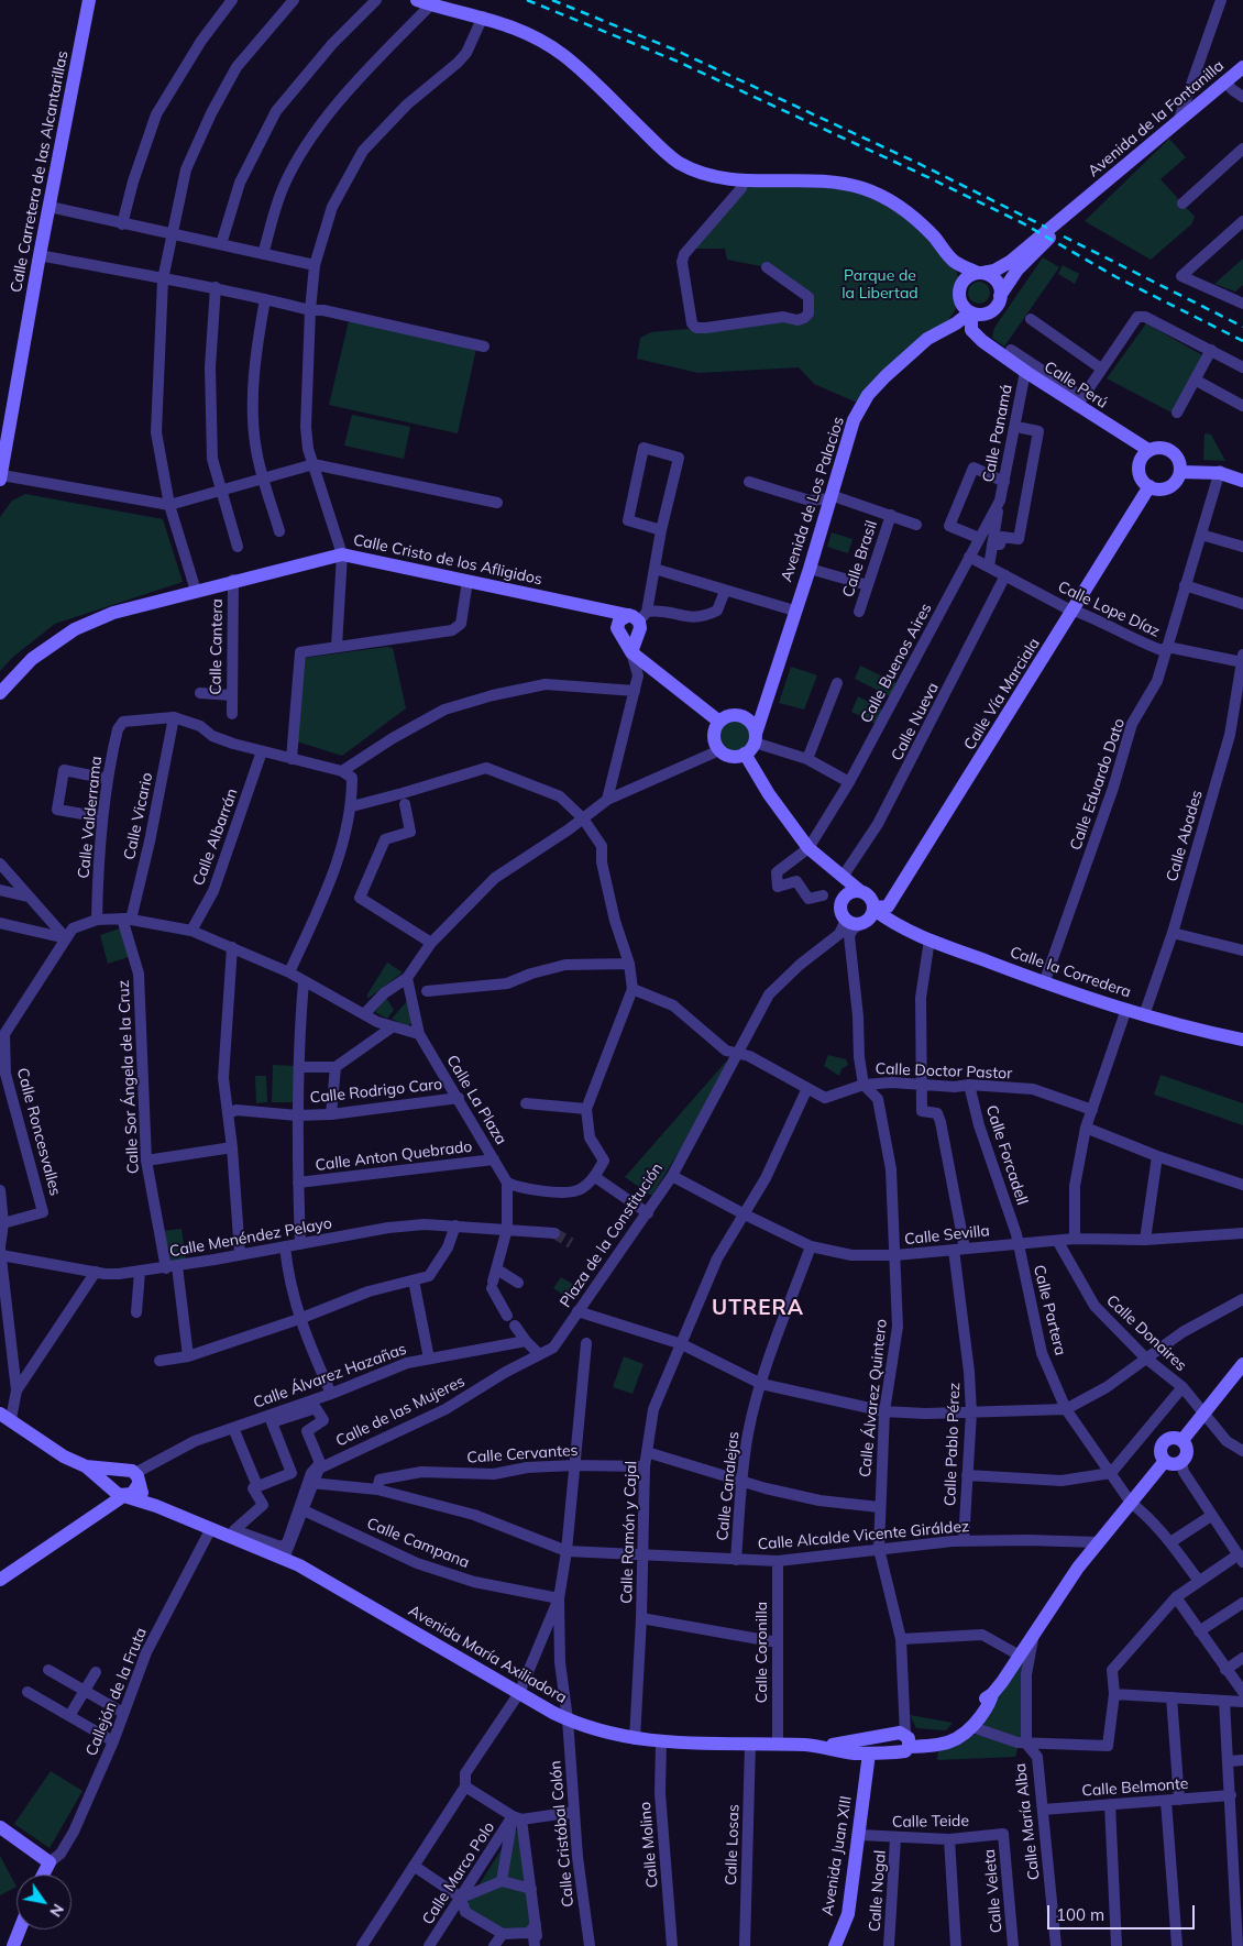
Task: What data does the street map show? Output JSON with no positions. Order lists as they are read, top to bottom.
{
  "streets": {
    "street": [
      "Avenida de la Fontanilla",
      "Calle Carretera de las Alcantarillas",
      "Calle Perú",
      "Calle Panamá",
      "Avenida de Los Palacios",
      "Calle Brasil",
      "Calle Cristo de los Afligidos",
      "Calle Lope Díaz",
      "Calle Cantera",
      "Calle Buenos Aires",
      "Calle Vía Marciala",
      "Calle Nueva",
      "Calle Eduardo Dato",
      "Calle Vicario",
      "Calle Valderrama",
      "Calle Abades",
      "Calle Albarrán",
      "Calle la Corredera",
      "Calle Doctor Pastor",
      "Calle Sor Ángela de la Cruz",
      "Calle Rodrigo Caro",
      "Calle La Plaza",
      "Calle Roncesvalles",
      "Calle Forcadell",
      "Calle Anton Quebrado",
      "Plaza de la Constitución",
      "Calle Sevilla",
      "Calle Menéndez Pelayo",
      "Calle Partera",
      "Calle Donaires",
      "Calle Álvarez Hazañas",
      "Calle Álvarez Quintero",
      "Calle de las Mujeres",
      "Calle Pablo Pérez",
      "Calle Cervantes",
      "Calle Canalejas",
      "Calle Ramón y Cajal",
      "Calle Alcalde Vicente Giráldez",
      "Calle Campana",
      "Calle Coronilla",
      "Avenida María Axiliadora",
      "Callejón de la Fruta",
      "Calle Belmonte",
      "Calle Teide",
      "Calle María Alba",
      "Calle Cristóbal Colón",
      "Calle Molino",
      "Calle Losas",
      "Avenida Juan XIII",
      "Calle Marco Polo",
      "Calle Nogal",
      "Calle Veleta"
    ]
  },
  "crossings": [
    ["Avenida de la Fontanilla", "Avenida de Los Palacios"],
    ["Calle Perú", "Calle Panamá"],
    ["Calle Perú", "Avenida de Los Palacios"],
    ["Calle Perú", "Calle Vía Marciala"],
    ["Calle Panamá", "Calle Lope Díaz"],
    ["Calle Panamá", "Calle Buenos Aires"],
    ["Calle Cristo de los Afligidos", "Calle Cantera"],
    ["Calle Lope Díaz", "Calle Buenos Aires"],
    ["Calle Lope Díaz", "Calle Vía Marciala"],
    ["Calle Lope Díaz", "Calle Nueva"],
    ["Calle Lope Díaz", "Calle Eduardo Dato"],
    ["Calle Lope Díaz", "Calle Abades"],
    ["Calle Vía Marciala", "Calle la Corredera"],
    ["Calle Eduardo Dato", "Calle la Corredera"],
    ["Calle Vicario", "Calle Valderrama"],
    ["Calle Vicario", "Calle Sor Ángela de la Cruz"],
    ["Calle Abades", "Calle la Corredera"],
    ["Calle Doctor Pastor", "Calle Forcadell"],
    ["Calle Doctor Pastor", "Plaza de la Constitución"],
    ["Calle Doctor Pastor", "Calle Álvarez Quintero"],
    ["Calle Doctor Pastor", "Calle Pablo Pérez"],
    ["Calle Doctor Pastor", "Calle Ramón y Cajal"],
    ["Calle Sor Ángela de la Cruz", "Calle Menéndez Pelayo"],
    ["Calle Rodrigo Caro", "Calle La Plaza"],
    ["Calle La Plaza", "Calle Anton Quebrado"],
    ["Calle Forcadell", "Calle Sevilla"],
    ["Calle Forcadell", "Calle Partera"],
    ["Plaza de la Constitución", "Calle Sevilla"],
    ["Plaza de la Constitución", "Calle Álvarez Quintero"],
    ["Plaza de la Constitución", "Calle de las Mujeres"],
    ["Calle Sevilla", "Calle Partera"],
    ["Calle Sevilla", "Calle Donaires"],
    ["Calle Sevilla", "Calle Álvarez Quintero"],
    ["Calle Sevilla", "Calle Pablo Pérez"],
    ["Calle Sevilla", "Calle Canalejas"],
    ["Calle Sevilla", "Calle Ramón y Cajal"],
    ["Calle Álvarez Hazañas", "Avenida María Axiliadora"],
    ["Calle Álvarez Quintero", "Calle Alcalde Vicente Giráldez"],
    ["Calle de las Mujeres", "Calle Alcalde Vicente Giráldez"],
    ["Calle Pablo Pérez", "Calle Alcalde Vicente Giráldez"],
    ["Calle Cervantes", "Calle Ramón y Cajal"],
    ["Calle Cervantes", "Calle Alcalde Vicente Giráldez"],
    ["Calle Canalejas", "Calle Alcalde Vicente Giráldez"],
    ["Calle Ramón y Cajal", "Calle Alcalde Vicente Giráldez"],
    ["Calle Ramón y Cajal", "Avenida María Axiliadora"],
    ["Calle Alcalde Vicente Giráldez", "Calle Coronilla"],
    ["Calle Campana", "Calle Cristóbal Colón"],
    ["Calle Coronilla", "Avenida María Axiliadora"],
    ["Avenida María Axiliadora", "Callejón de la Fruta"],
    ["Avenida María Axiliadora", "Calle Cristóbal Colón"],
    ["Avenida María Axiliadora", "Calle Molino"],
    ["Avenida María Axiliadora", "Calle Losas"],
    ["Avenida María Axiliadora", "Avenida Juan XIII"],
    ["Calle Belmonte", "Calle María Alba"],
    ["Calle Teide", "Avenida Juan XIII"],
    ["Calle Teide", "Calle Nogal"],
    ["Calle Teide", "Calle Veleta"]
  ],
  "districts": ["UTRERA"],
  "parks": ["Parque de la Libertad"],
  "scale_bar": "100 m",
  "north": "bottom right"
}
